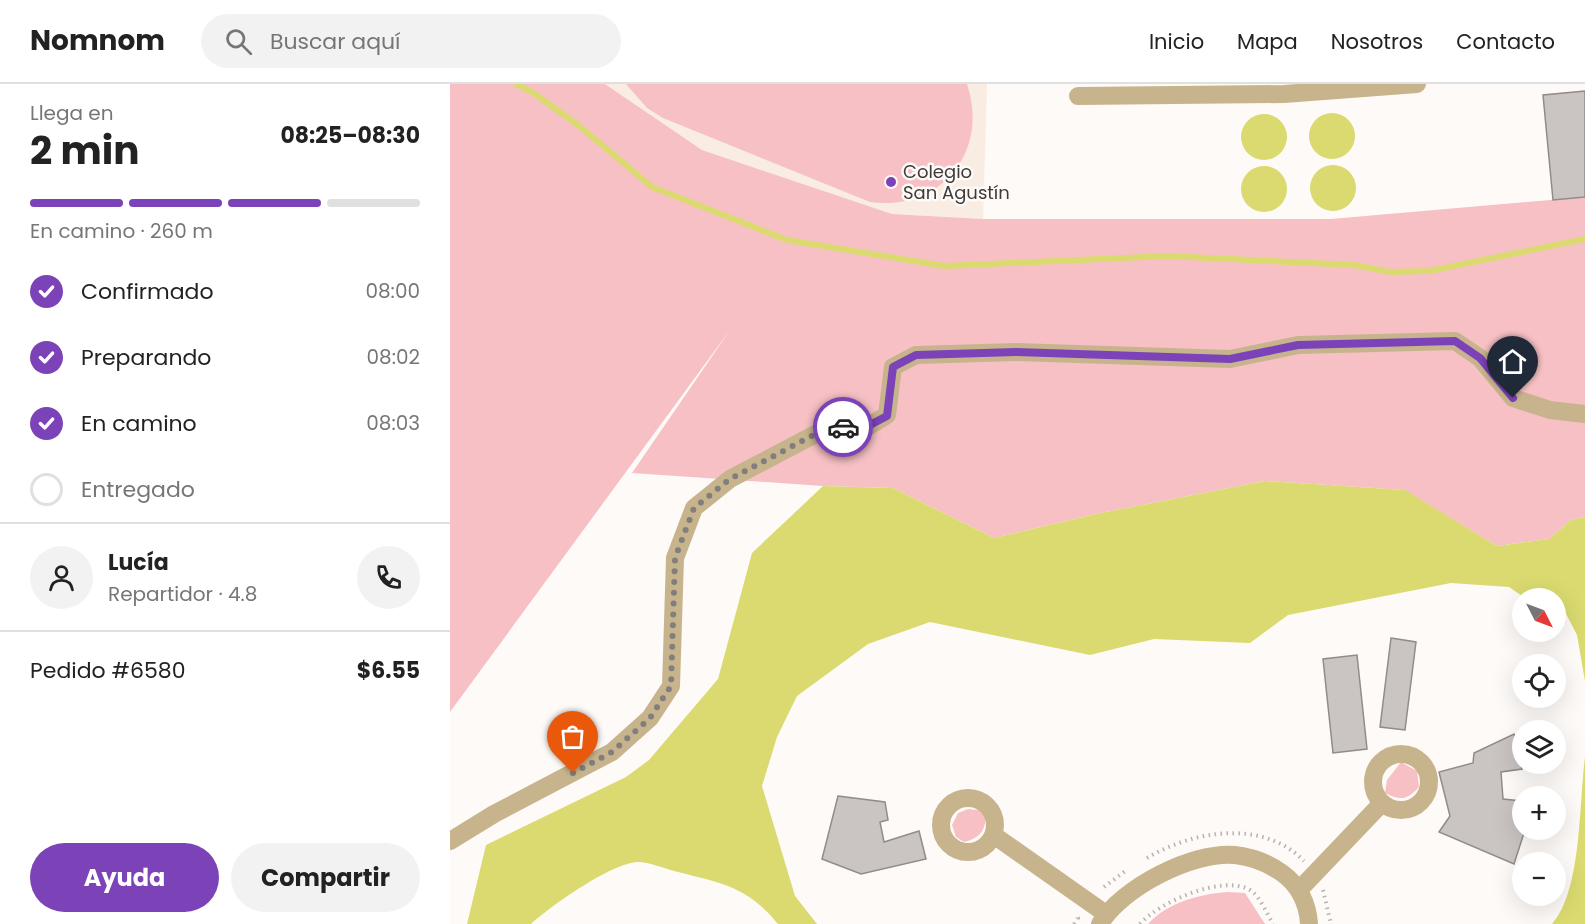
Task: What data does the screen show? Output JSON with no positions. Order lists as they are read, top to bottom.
{
  "places": ["Colegio San Agustín"],
  "north": "bottom right",
  "page": {
    "header": "Nomnom",
    "search": "Buscar aquí",
    "nav": [
      "Inicio",
      "Mapa",
      "Nosotros",
      "Contacto"
    ],
    "heading": ["2 min", "Llega en", "08:25–08:30"],
    "panel": [
      "Lucía",
      "Repartidor · 4.8",
      "Pedido #6580",
      "$6.55"
    ],
    "bar": "En camino · 260 m",
    "list": [
      ["Confirmado", "08:00"],
      ["Preparando", "08:02"],
      ["En camino", "08:03"],
      "Entregado"
    ],
    "map_buttons": ["+", "−"],
    "buttons": ["Ayuda", "Compartir"]
  }
}
